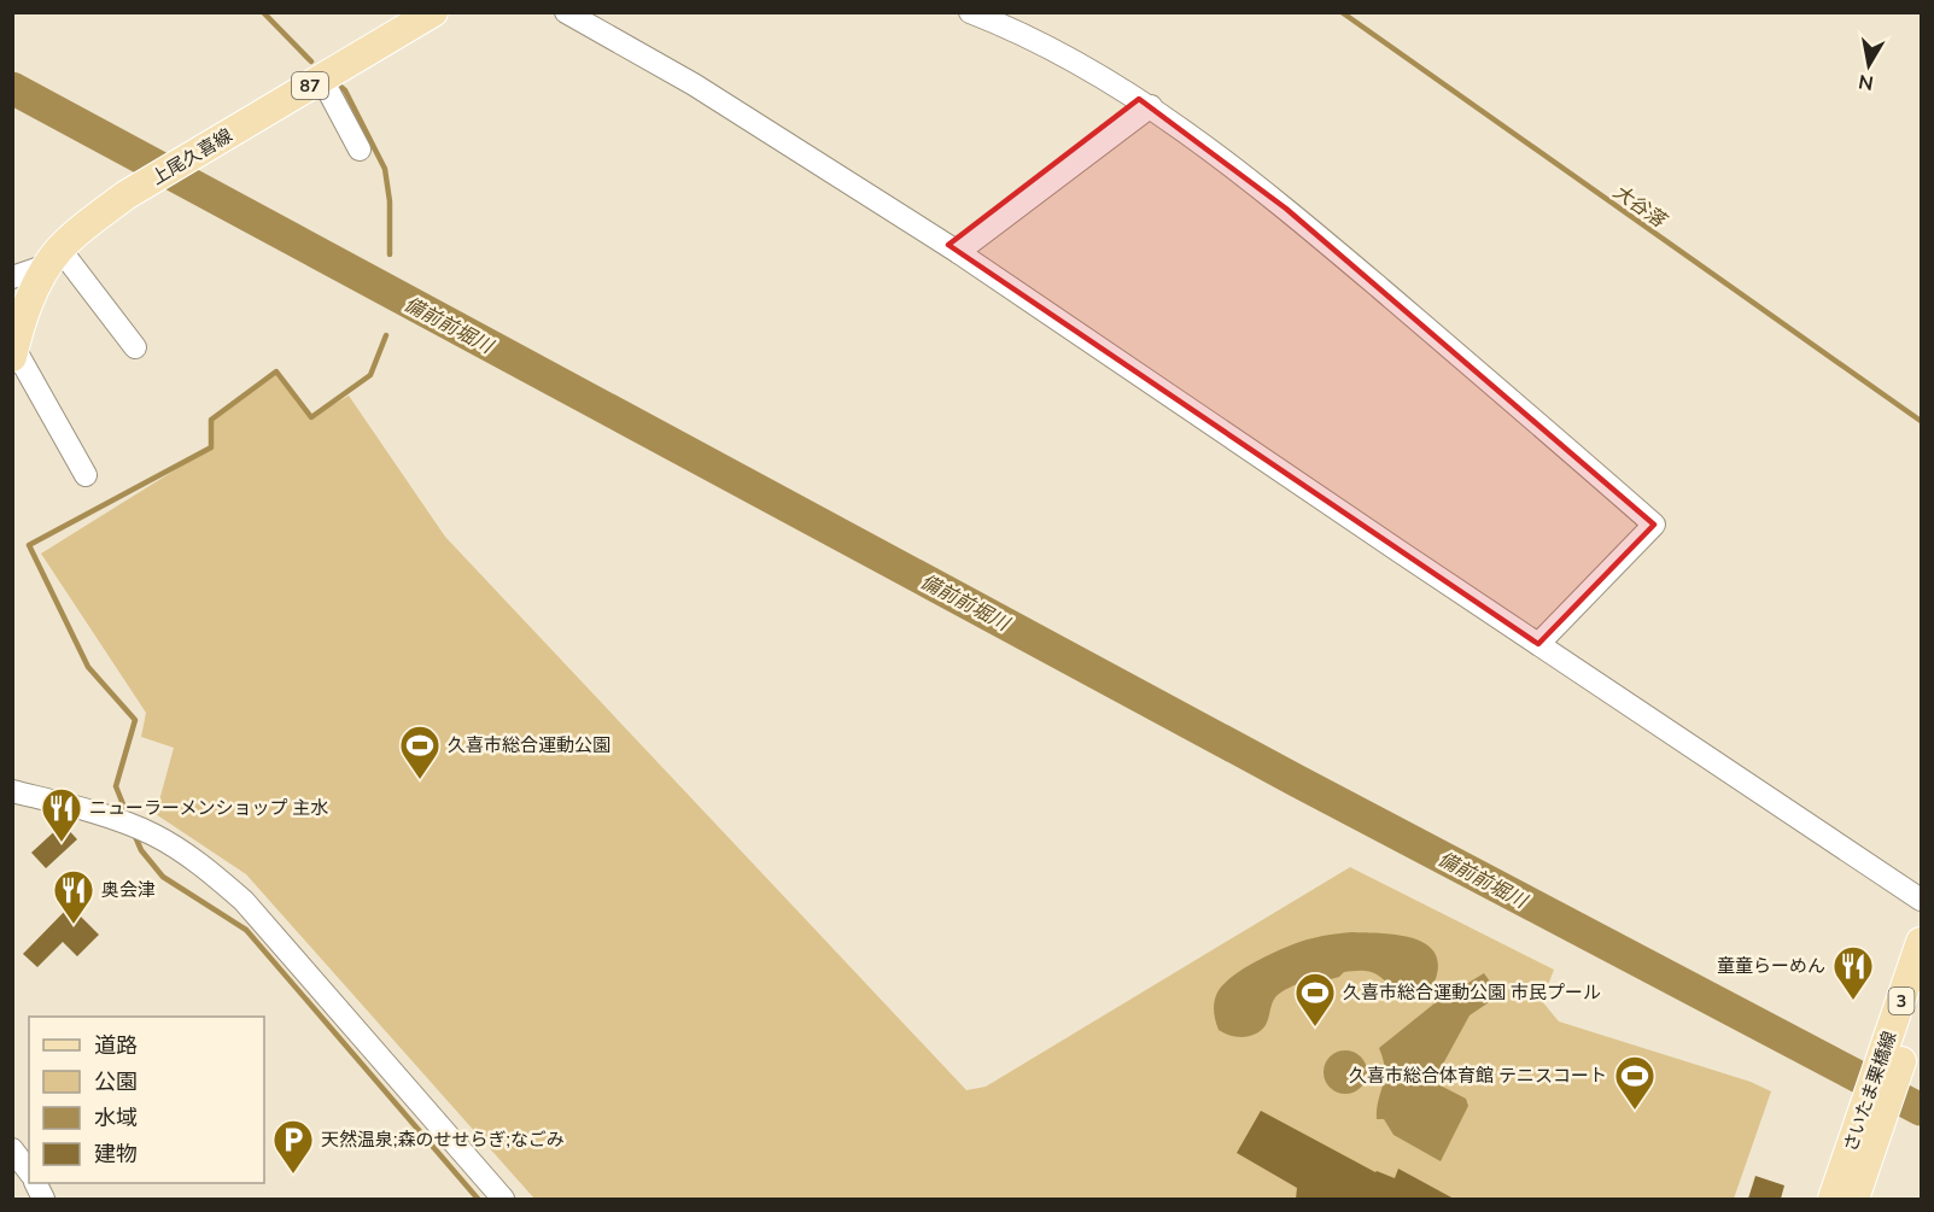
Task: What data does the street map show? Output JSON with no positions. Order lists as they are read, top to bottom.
{
  "streets": {
    "main road": [
      "87",
      "上尾久喜線",
      "3",
      "さいたま栗橋線"
    ]
  },
  "water": ["大谷落", "備前前堀川"],
  "places": {
    "sports": ["久喜市総合運動公園", "久喜市総合運動公園 市民プール", "久喜市総合体育館 テニスコート"],
    "restaurant": ["ニューラーメンショップ 主水", "奥会津", "童童らーめん"],
    "parking": ["天然温泉;森のせせらぎ;なごみ"]
  },
  "legend": [
    "道路",
    "公園",
    "水域",
    "建物"
  ],
  "north": "bottom"
}
